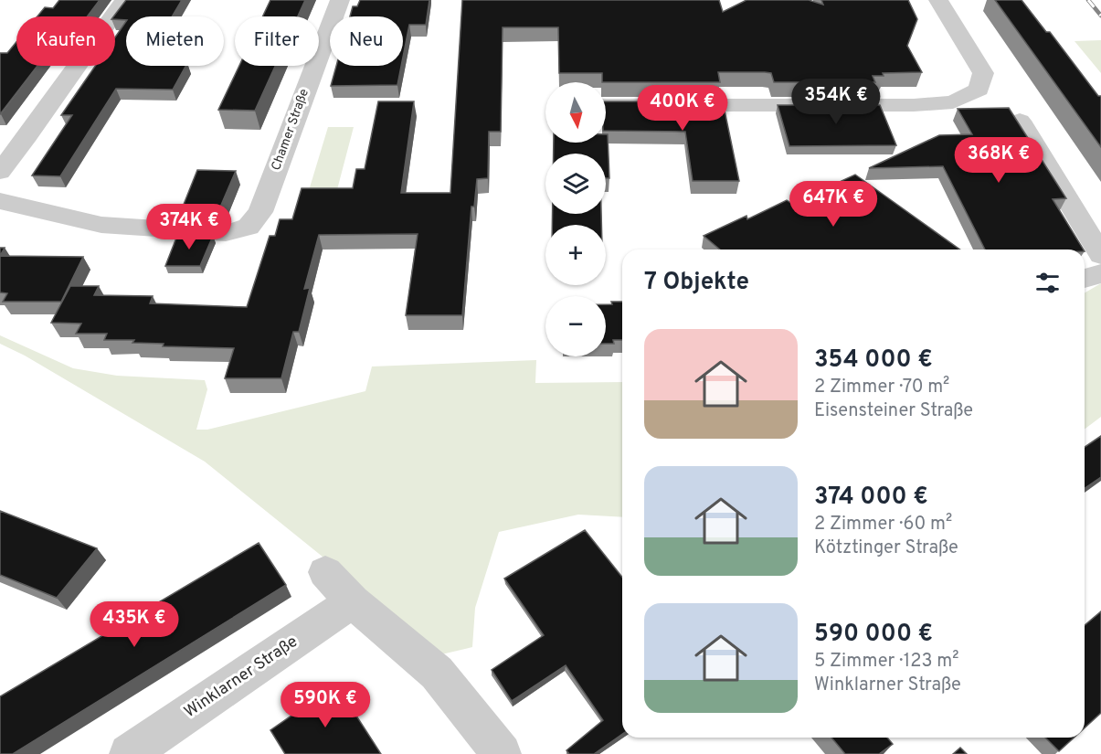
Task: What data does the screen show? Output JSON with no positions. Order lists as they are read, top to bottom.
{
  "streets": {
    "street": ["Chamer Straße", "Winklarner Straße"]
  },
  "north": "bottom",
  "page": {
    "chip": [
      "Kaufen",
      "Mieten",
      "Filter",
      "Neu"
    ],
    "price": [
      "354K €",
      "400K €",
      "368K €",
      "647K €",
      "374K €",
      "435K €",
      "590K €"
    ],
    "map_buttons": ["+", "−"],
    "heading": "7 Objekte",
    "list": [
      {
        "name": "354 000 €",
        "note": "2 Zimmer · 70 m² · Eisensteiner Straße"
      },
      {
        "name": "374 000 €",
        "note": "2 Zimmer · 60 m² · Kötztinger Straße"
      },
      {
        "name": "590 000 €",
        "note": "5 Zimmer · 123 m² · Winklarner Straße"
      }
    ]
  }
}
